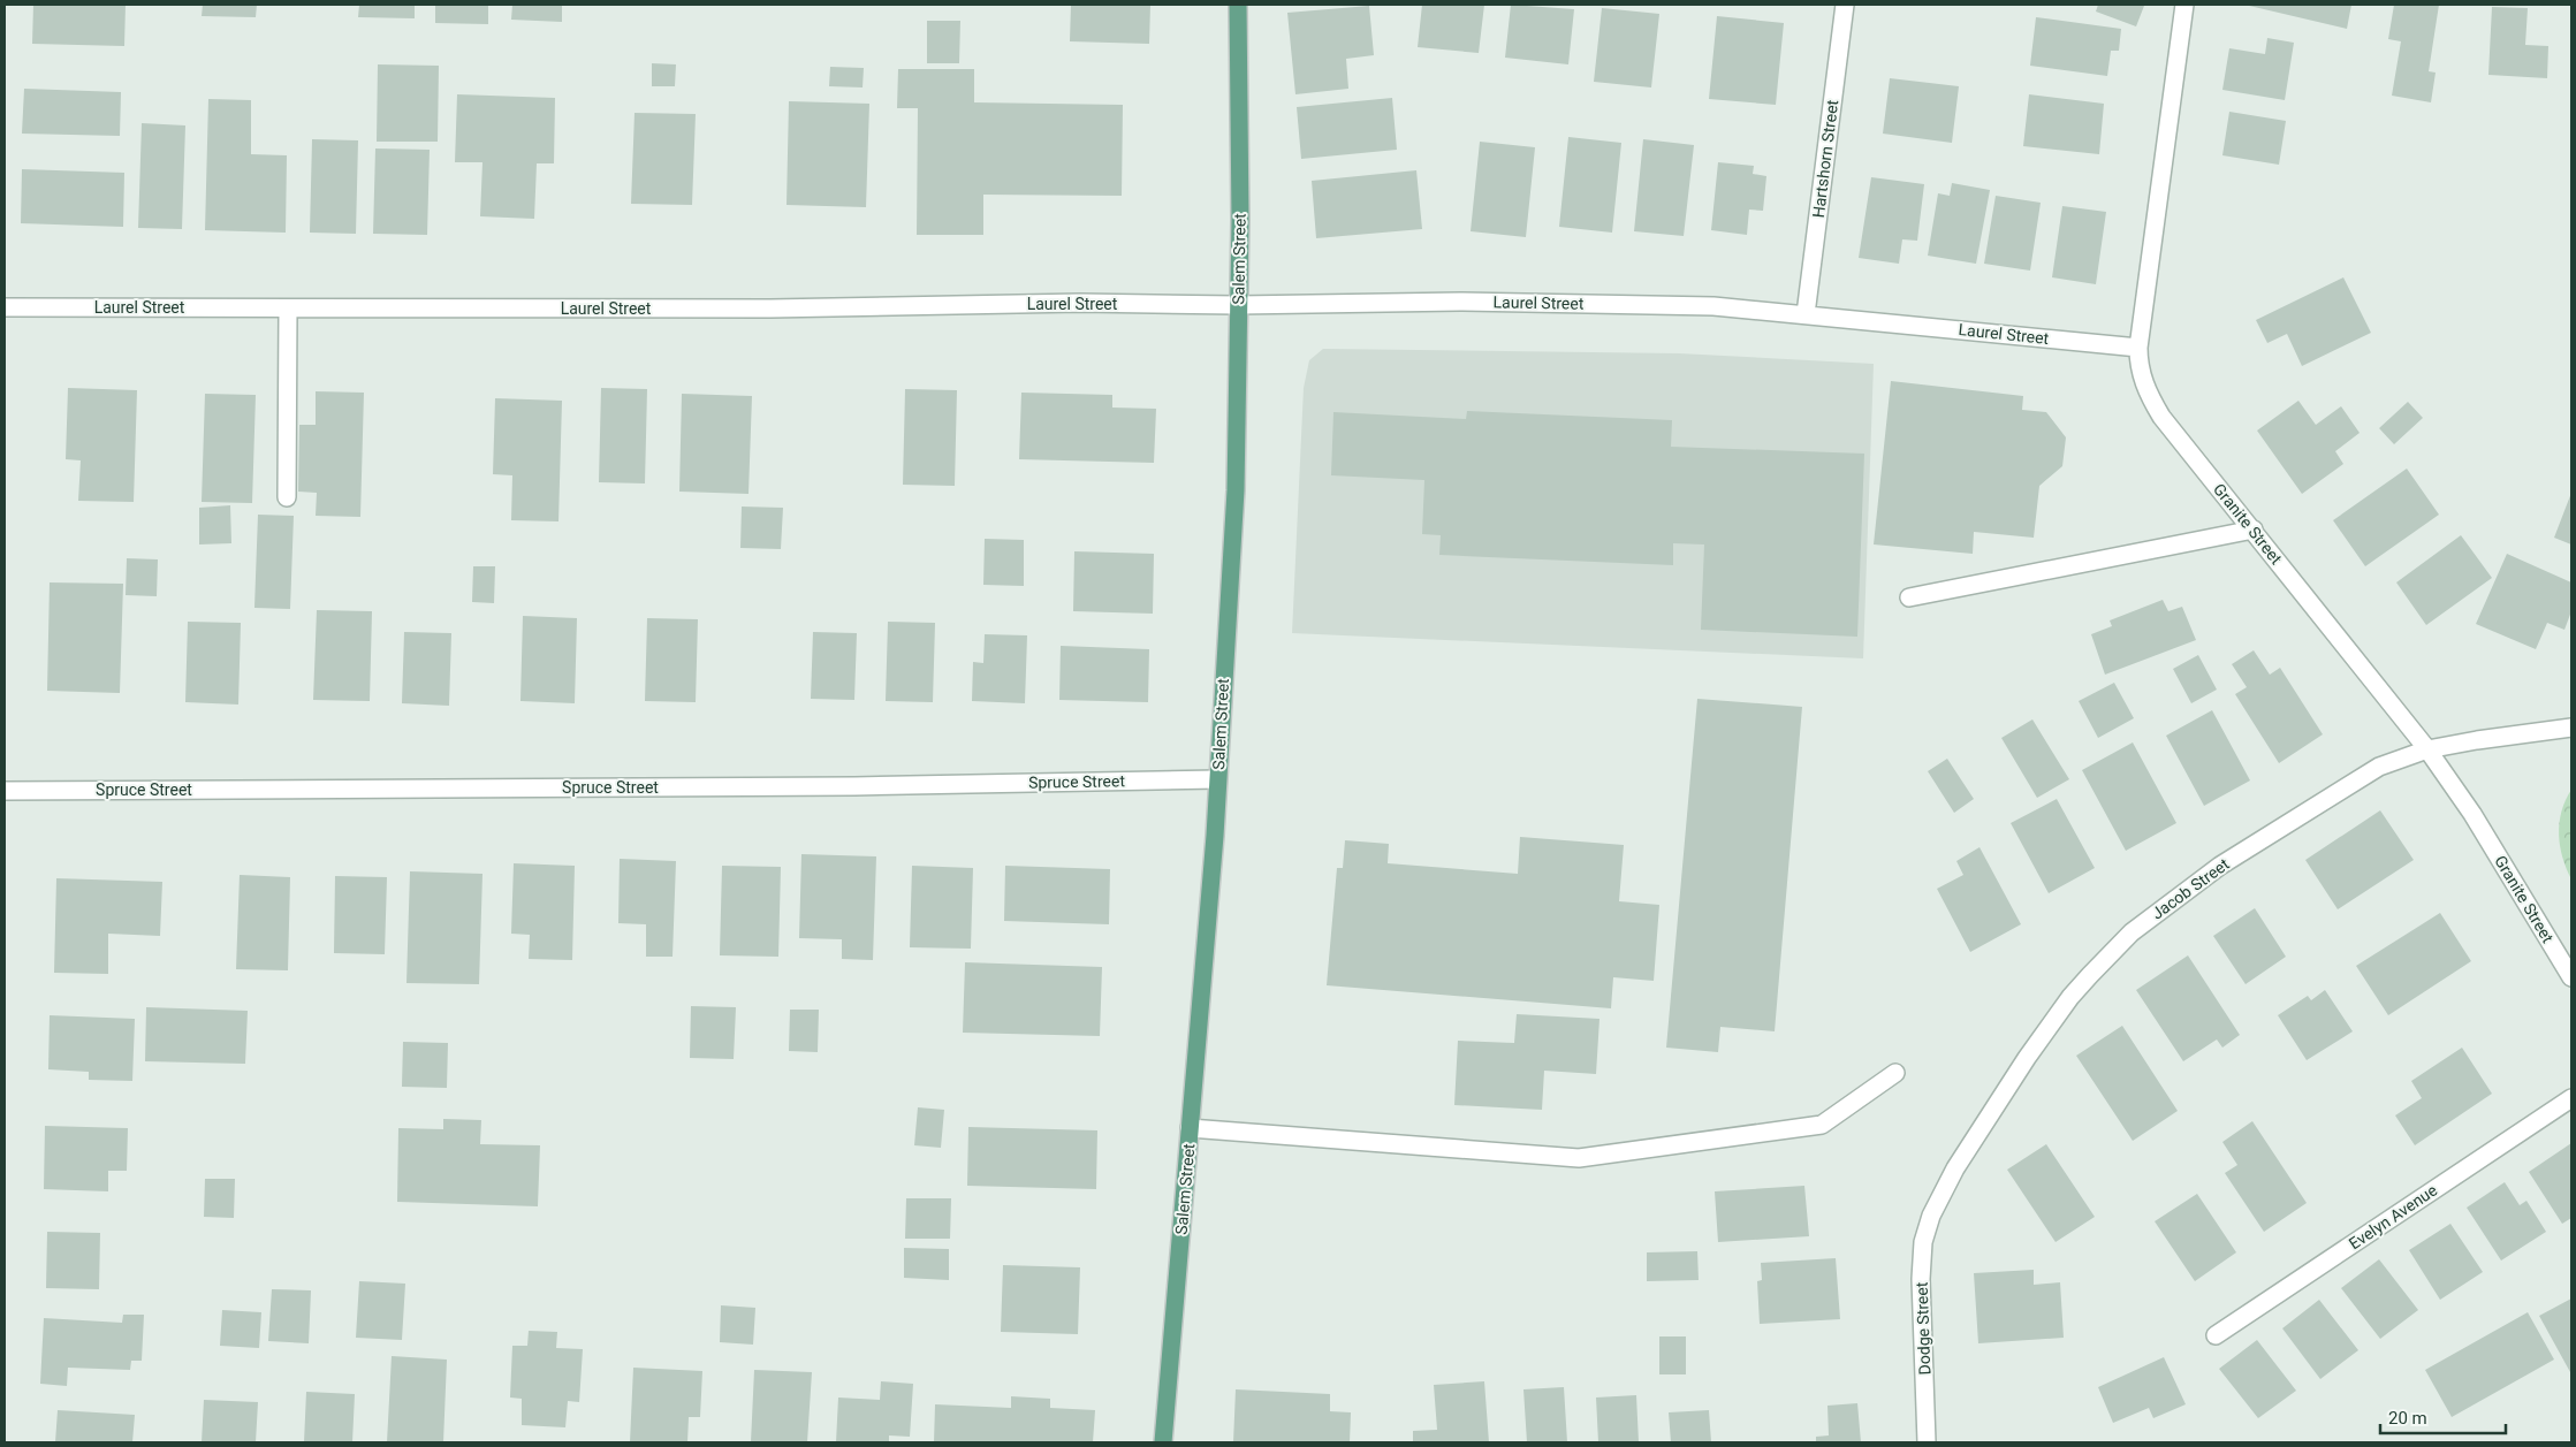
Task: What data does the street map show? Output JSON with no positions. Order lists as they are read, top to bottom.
{
  "streets": {
    "main road": ["Salem Street"],
    "street": [
      "Hartshorn Street",
      "Laurel Street",
      "Granite Street",
      "Spruce Street",
      "Jacob Street",
      "Evelyn Avenue",
      "Dodge Street"
    ]
  },
  "crossings": [
    ["Hartshorn Street", "Laurel Street"],
    ["Salem Street", "Laurel Street"],
    ["Salem Street", "Spruce Street"],
    ["Laurel Street", "Granite Street"],
    ["Granite Street", "Jacob Street"],
    ["Jacob Street", "Dodge Street"]
  ],
  "scale_bar": "20 m"
}
